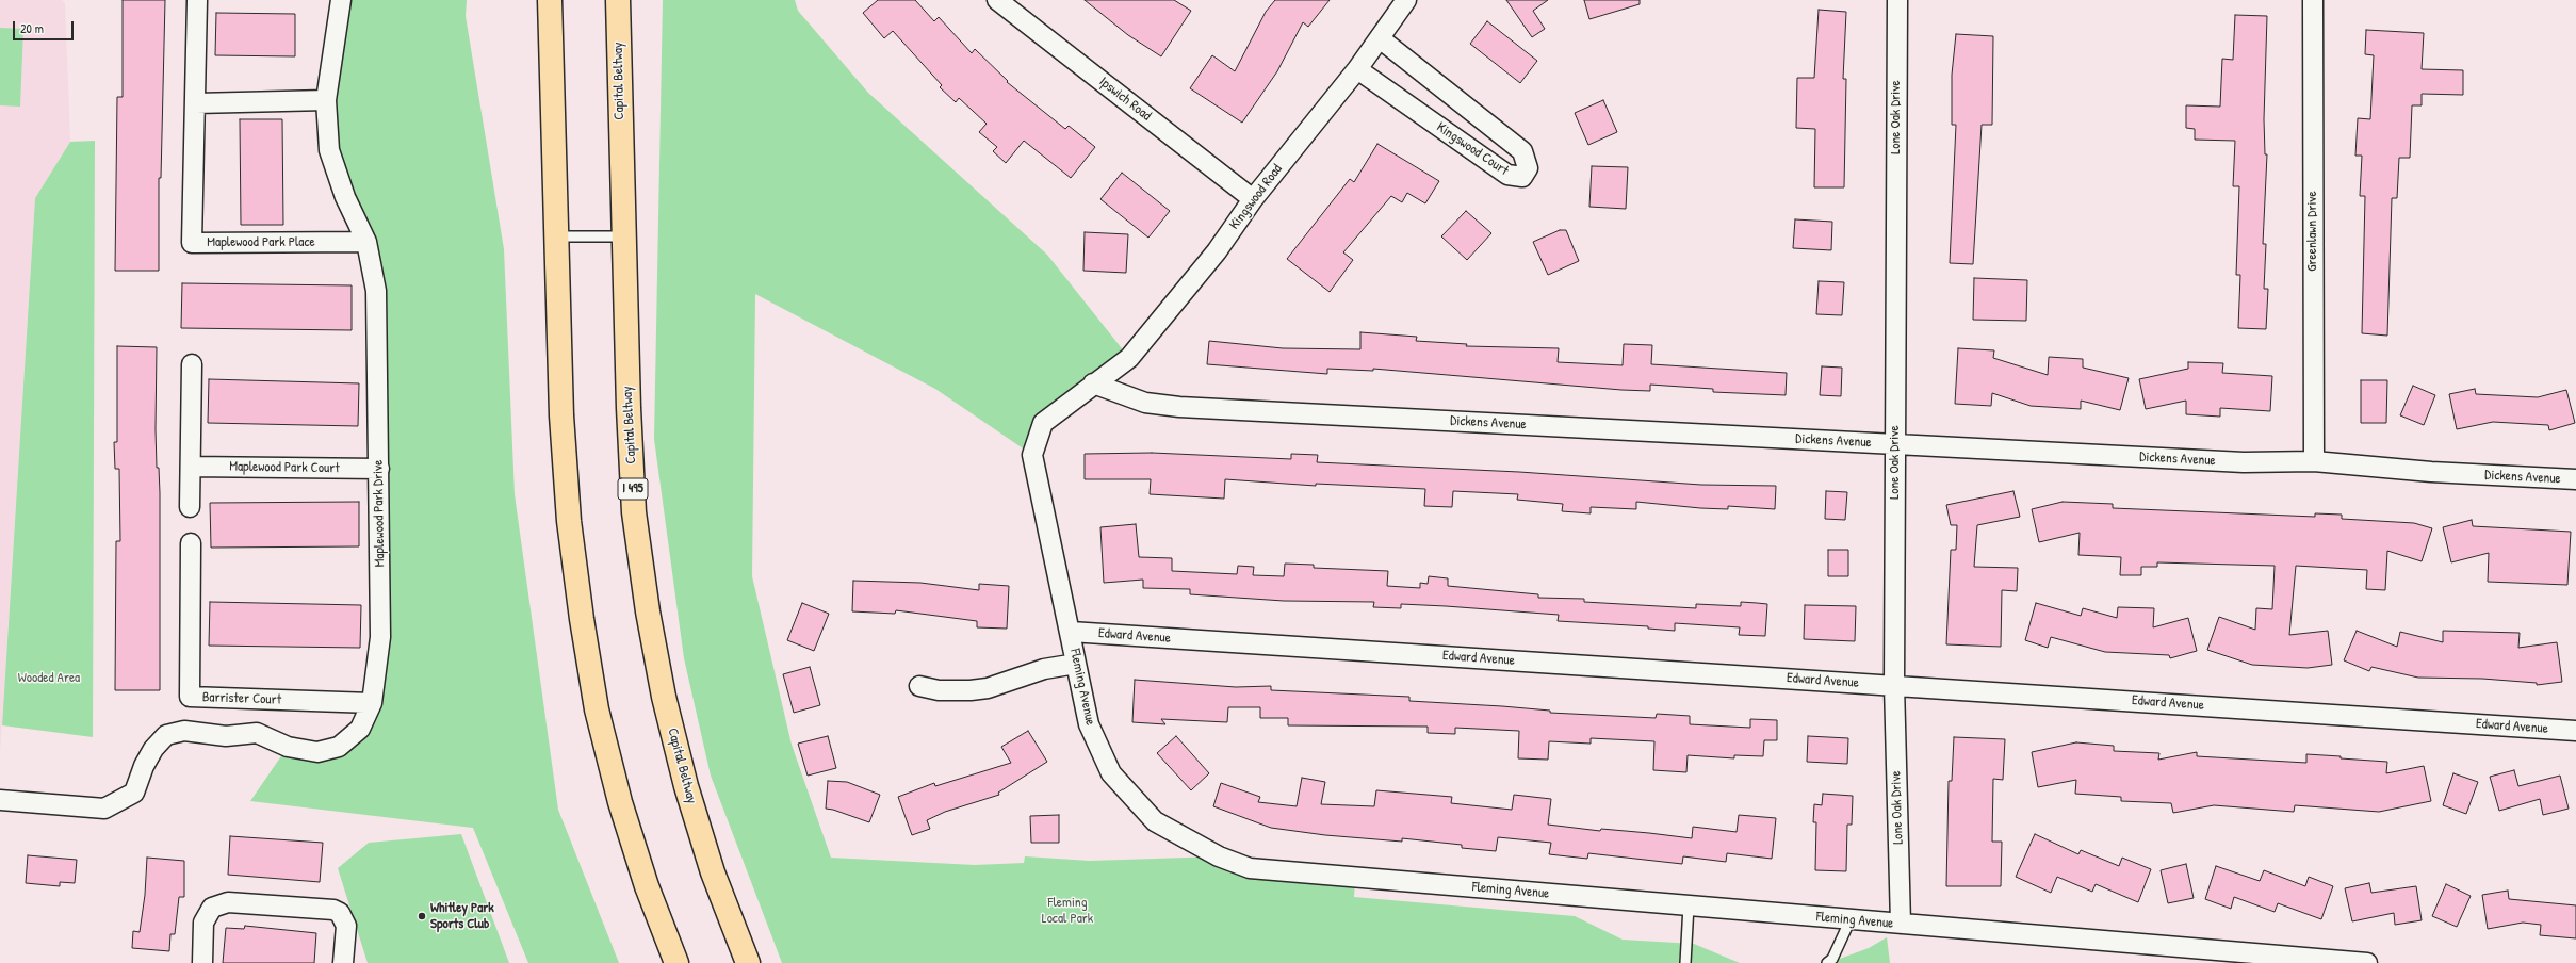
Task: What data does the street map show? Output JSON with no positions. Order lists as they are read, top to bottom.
{
  "streets": {
    "highway": ["Capital Beltway", "I 495"],
    "street": [
      "Ipswich Road",
      "Lone Oak Drive",
      "Kingswood Court",
      "Kingswood Road",
      "Greenlawn Drive",
      "Maplewood Park Place",
      "Dickens Avenue",
      "Maplewood Park Court",
      "Maplewood Park Drive",
      "Edward Avenue",
      "Fleming Avenue",
      "Barrister Court"
    ]
  },
  "crossings": [
    ["Ipswich Road", "Kingswood Road"],
    ["Lone Oak Drive", "Dickens Avenue"],
    ["Lone Oak Drive", "Edward Avenue"],
    ["Lone Oak Drive", "Fleming Avenue"],
    ["Kingswood Court", "Kingswood Road"],
    ["Kingswood Road", "Dickens Avenue"],
    ["Kingswood Road", "Fleming Avenue"],
    ["Greenlawn Drive", "Dickens Avenue"],
    ["Maplewood Park Place", "Maplewood Park Drive"],
    ["Dickens Avenue", "Fleming Avenue"],
    ["Maplewood Park Court", "Maplewood Park Drive"],
    ["Maplewood Park Drive", "Barrister Court"],
    ["Edward Avenue", "Fleming Avenue"]
  ],
  "parks": ["Wooded Area", "Fleming Local Park"],
  "places": ["Whitley Park Sports Club"],
  "scale_bar": "20 m"
}
